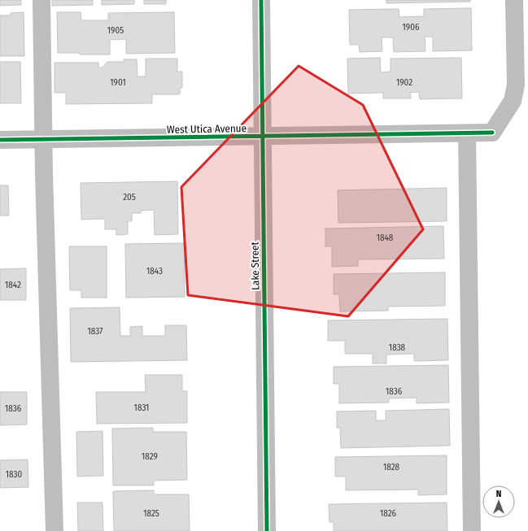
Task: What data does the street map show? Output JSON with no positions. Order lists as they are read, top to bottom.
{
  "streets": {
    "street": ["West Utica Avenue", "Lake Street"]
  },
  "crossings": [
    ["West Utica Avenue", "Lake Street"]
  ],
  "house_numbers": [
    "1906",
    "1905",
    "1901",
    "1902",
    "205",
    "1848",
    "1843",
    "1842",
    "1837",
    "1838",
    "1836",
    "1831",
    "1836",
    "1829",
    "1828",
    "1830",
    "1825",
    "1826"
  ],
  "north": "top"
}
